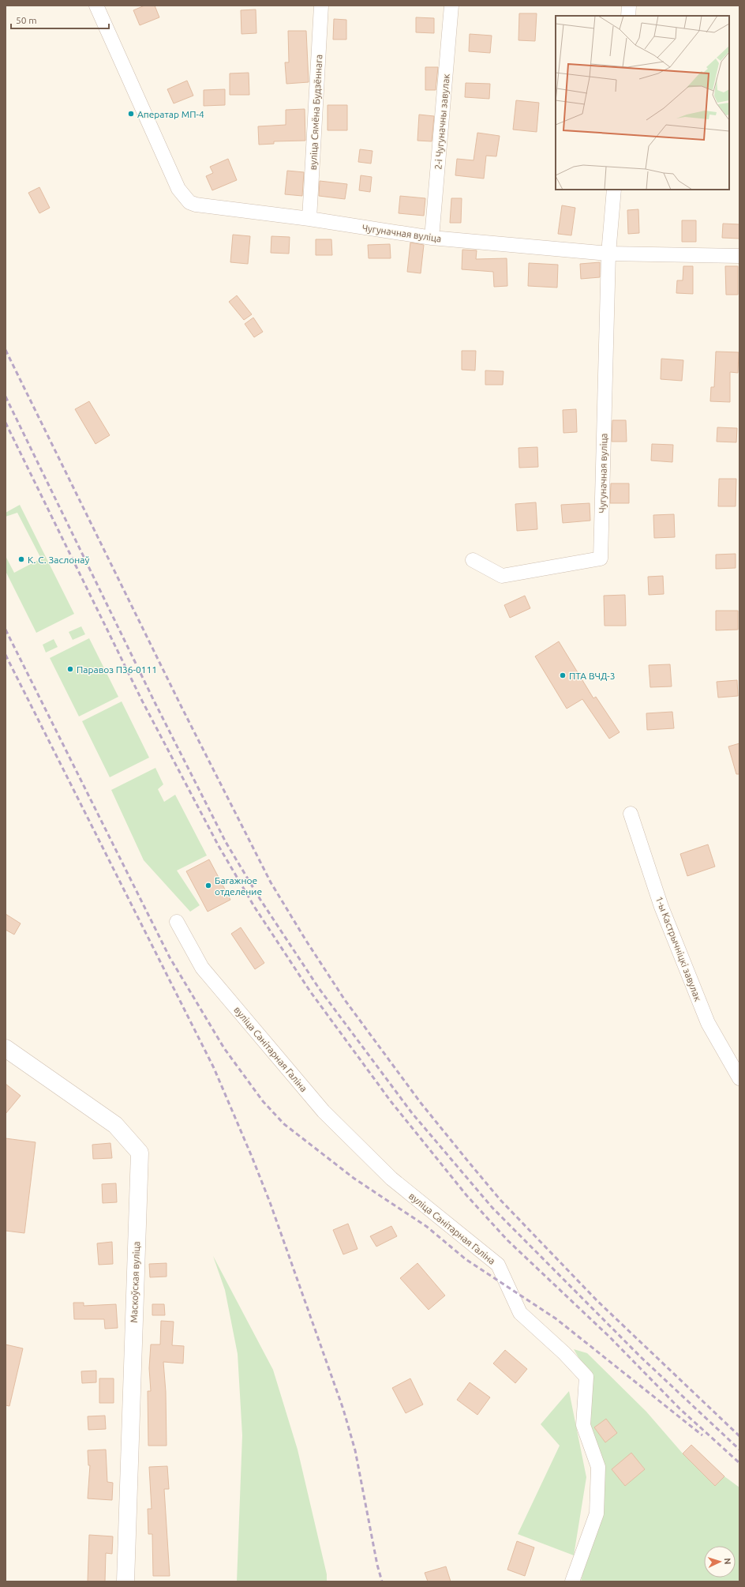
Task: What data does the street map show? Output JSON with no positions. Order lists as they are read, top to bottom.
{
  "streets": {
    "street": [
      "вуліца Сямёна Будзённага",
      "2-і Чугуначны завулак",
      "Чугуначная вуліца",
      "1-ы Кастрычніцкі завулак",
      "вуліца Санітарная Галіна",
      "Маскоўская вуліца"
    ]
  },
  "crossings": [
    ["вуліца Сямёна Будзённага", "Чугуначная вуліца"],
    ["2-і Чугуначны завулак", "Чугуначная вуліца"]
  ],
  "places": [
    "Аператар МП-4",
    "К. С. Заслонаў",
    "Паравоз П36-0111",
    "ПТА ВЧД-3",
    "Багажное отделение"
  ],
  "scale_bar": "50 m",
  "north": "right"
}
